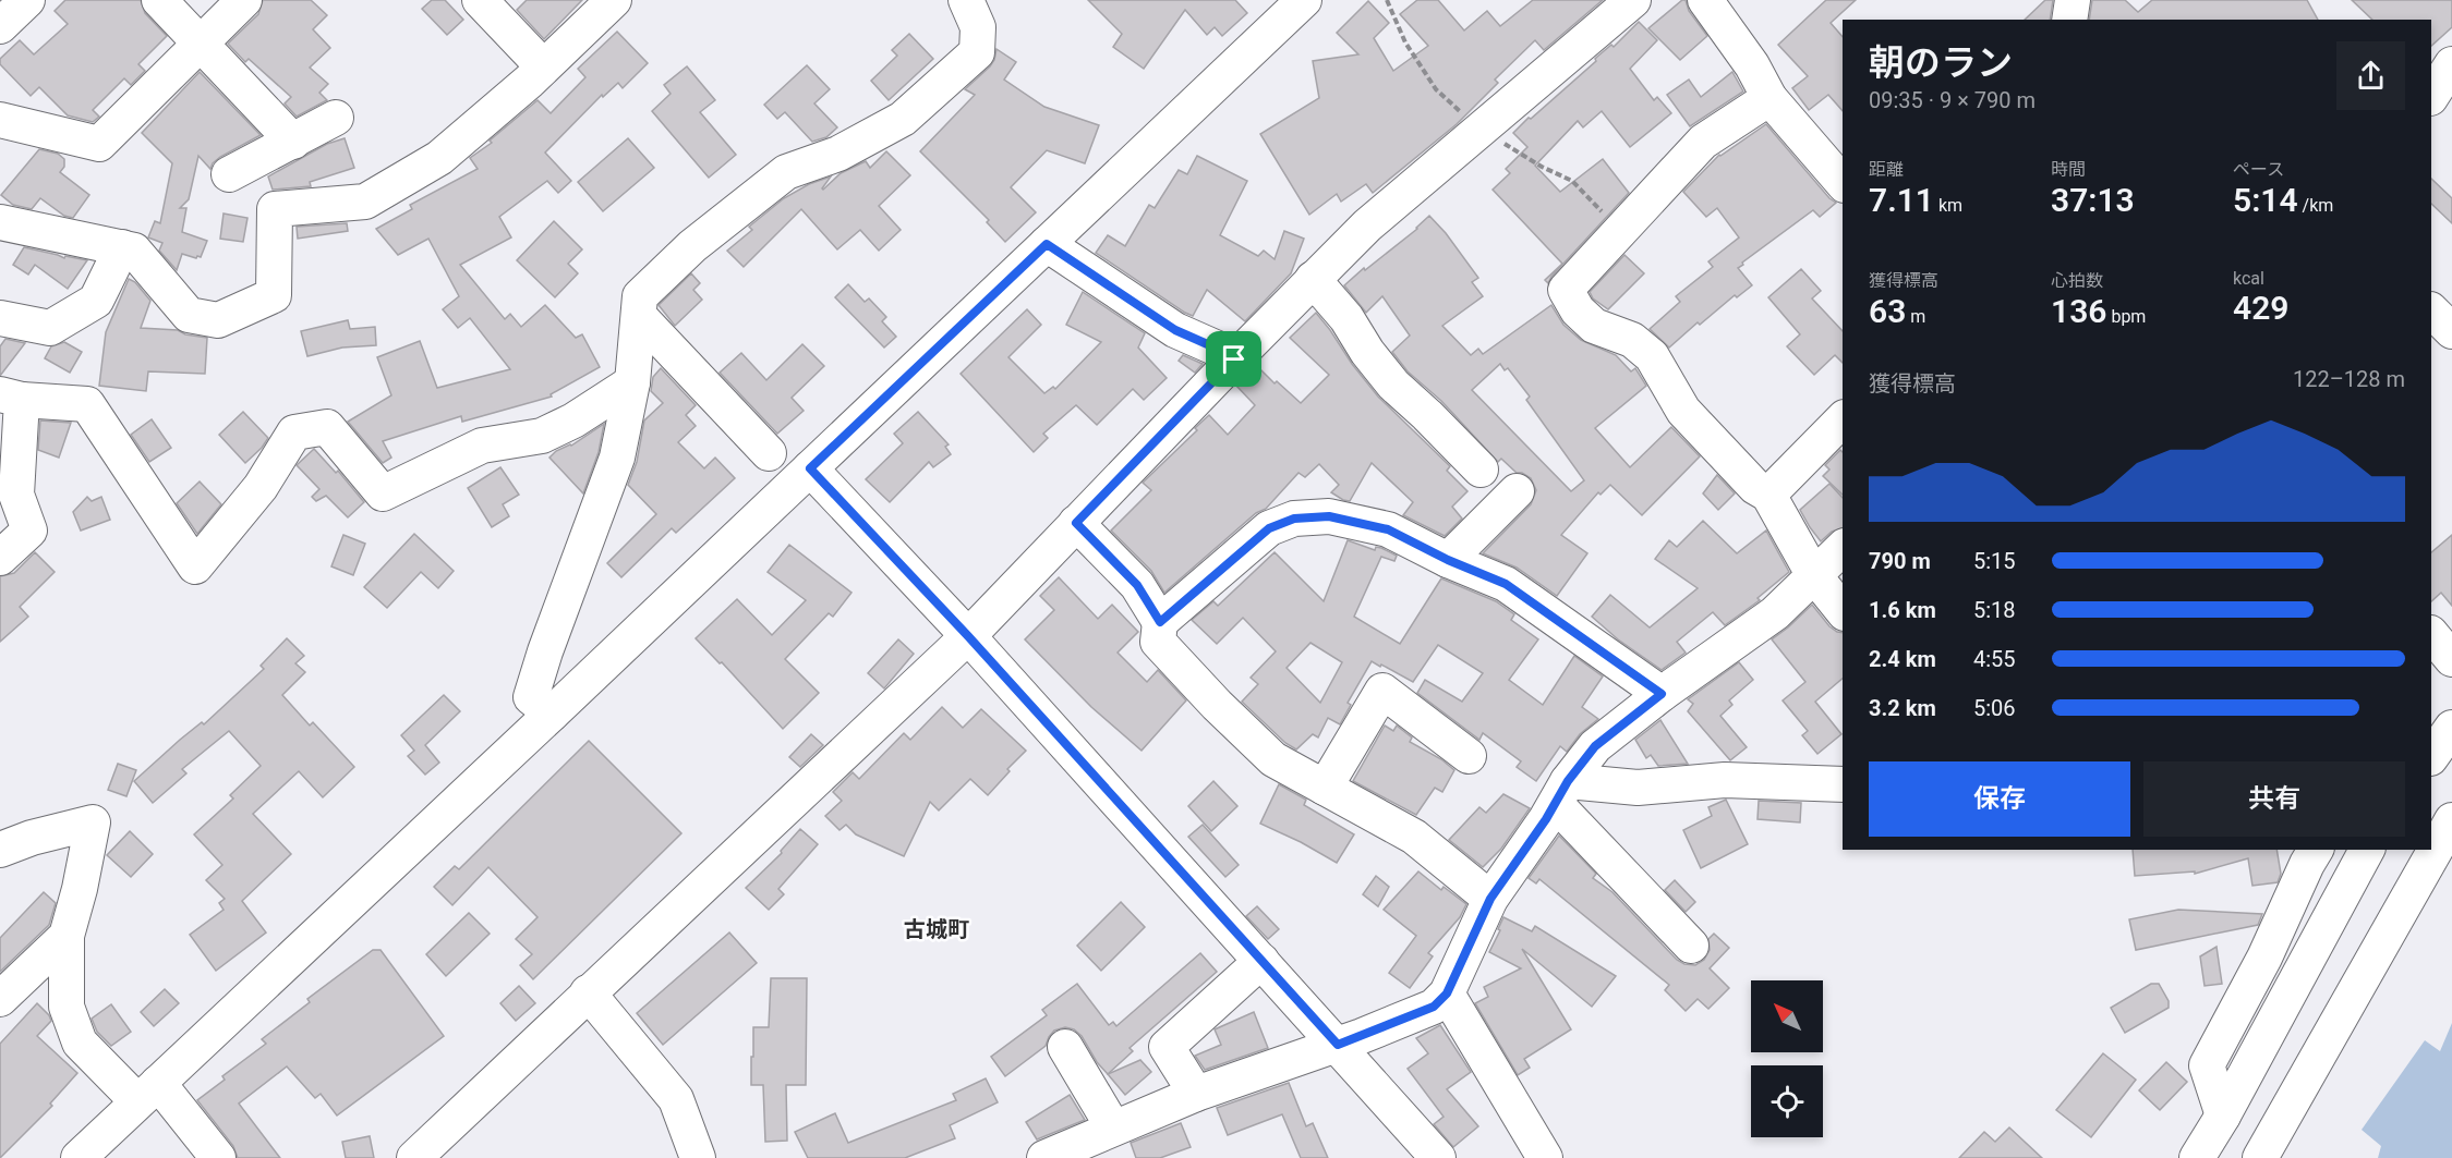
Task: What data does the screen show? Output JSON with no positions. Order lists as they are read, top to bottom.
{
  "districts": ["古城町"],
  "north": "top left",
  "page": {
    "heading": ["朝のラン", "09:35 · 9 × 790 m"],
    "stats": [
      ["距離", "7.11 km"],
      ["時間", "37:13"],
      ["ペース", "5:14 /km"],
      ["獲得標高", "63 m"],
      ["心拍数", "136 bpm"],
      ["kcal", "429"]
    ],
    "chart": ["獲得標高", "122–128 m"],
    "list": [
      {
        "name": "790 m",
        "note": "5:15"
      },
      {
        "name": "1.6 km",
        "note": "5:18"
      },
      {
        "name": "2.4 km",
        "note": "4:55"
      },
      {
        "name": "3.2 km",
        "note": "5:06"
      }
    ],
    "buttons": ["保存", "共有"]
  }
}
